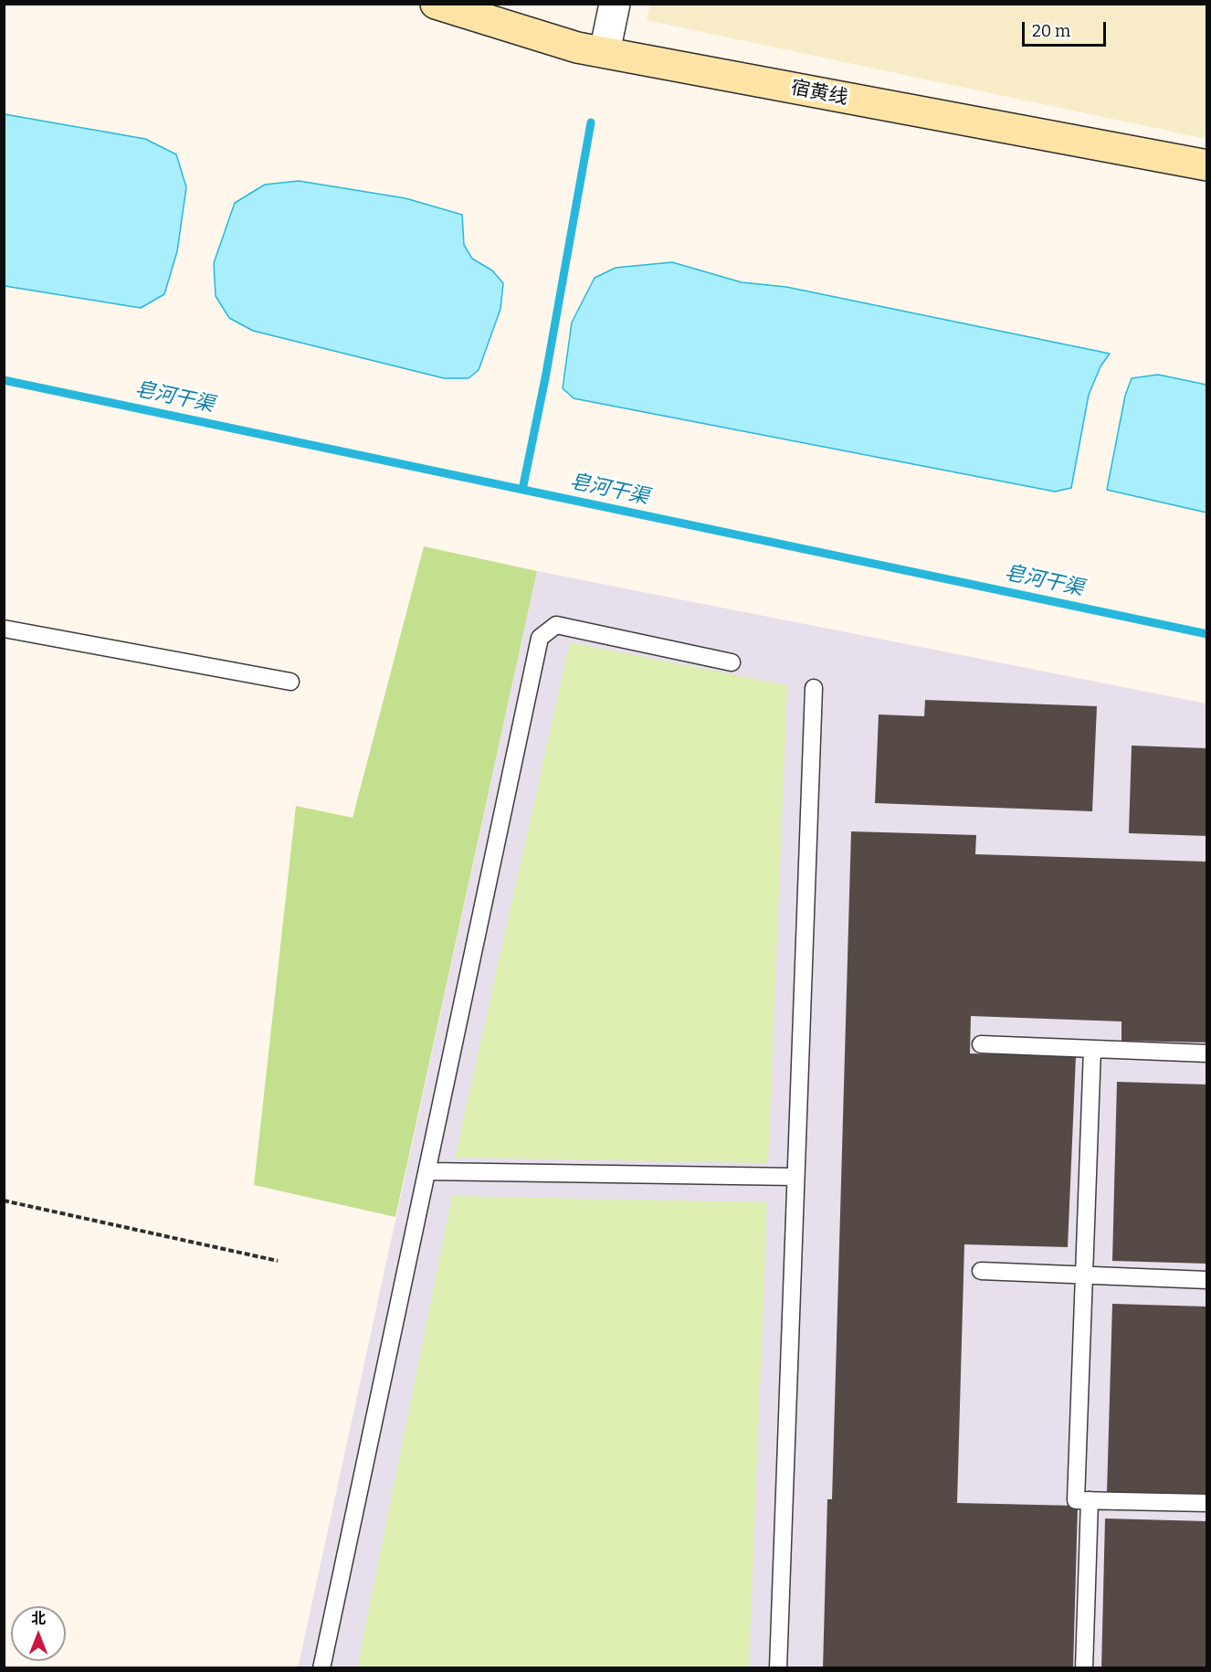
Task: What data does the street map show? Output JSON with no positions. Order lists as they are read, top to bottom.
{
  "streets": {
    "main road": ["宿黄线"]
  },
  "water": ["皂河干渠"],
  "scale_bar": "20 m",
  "north": "top"
}
